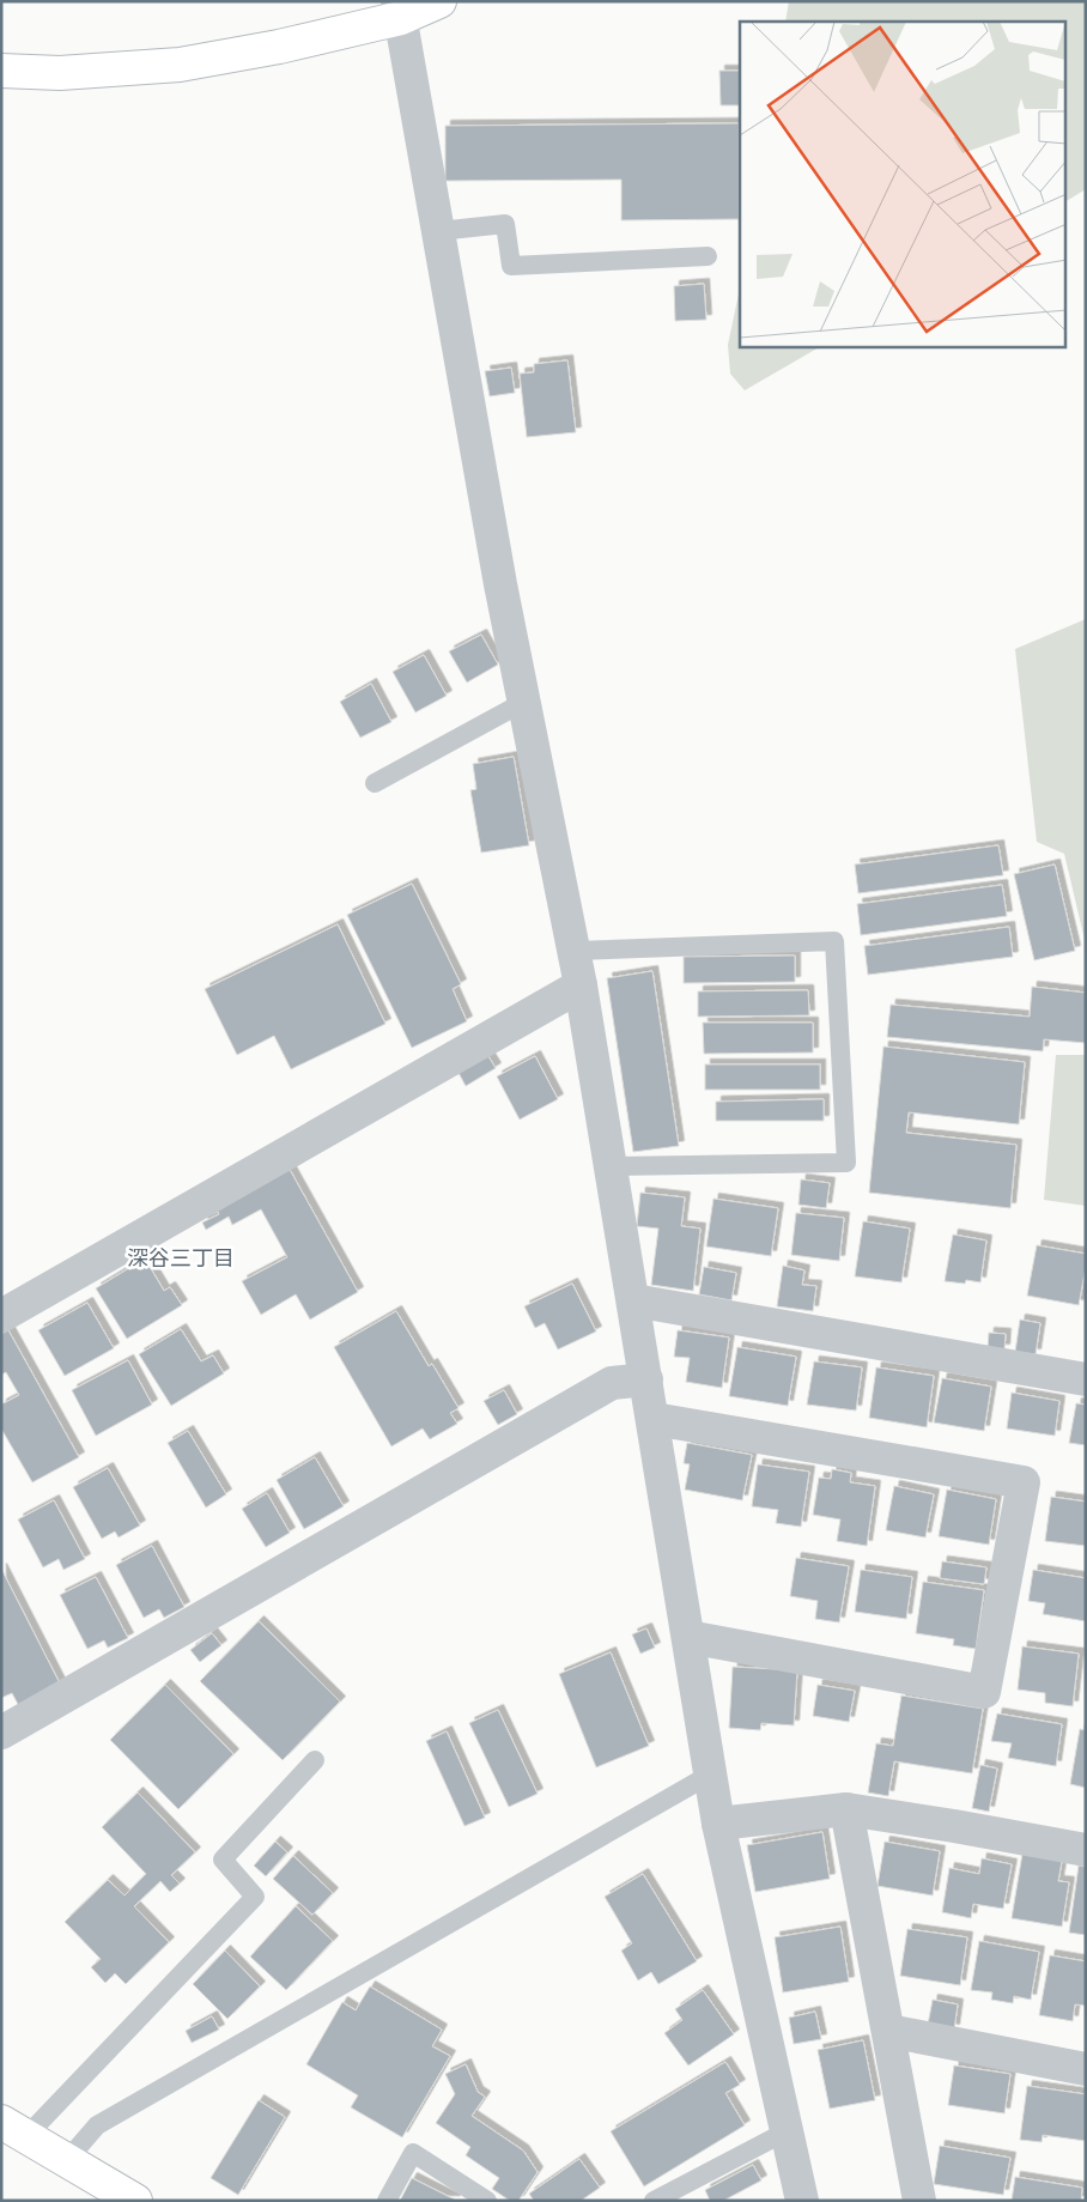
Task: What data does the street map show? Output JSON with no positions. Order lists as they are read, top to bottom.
{
  "districts": ["深谷三丁目"]
}
